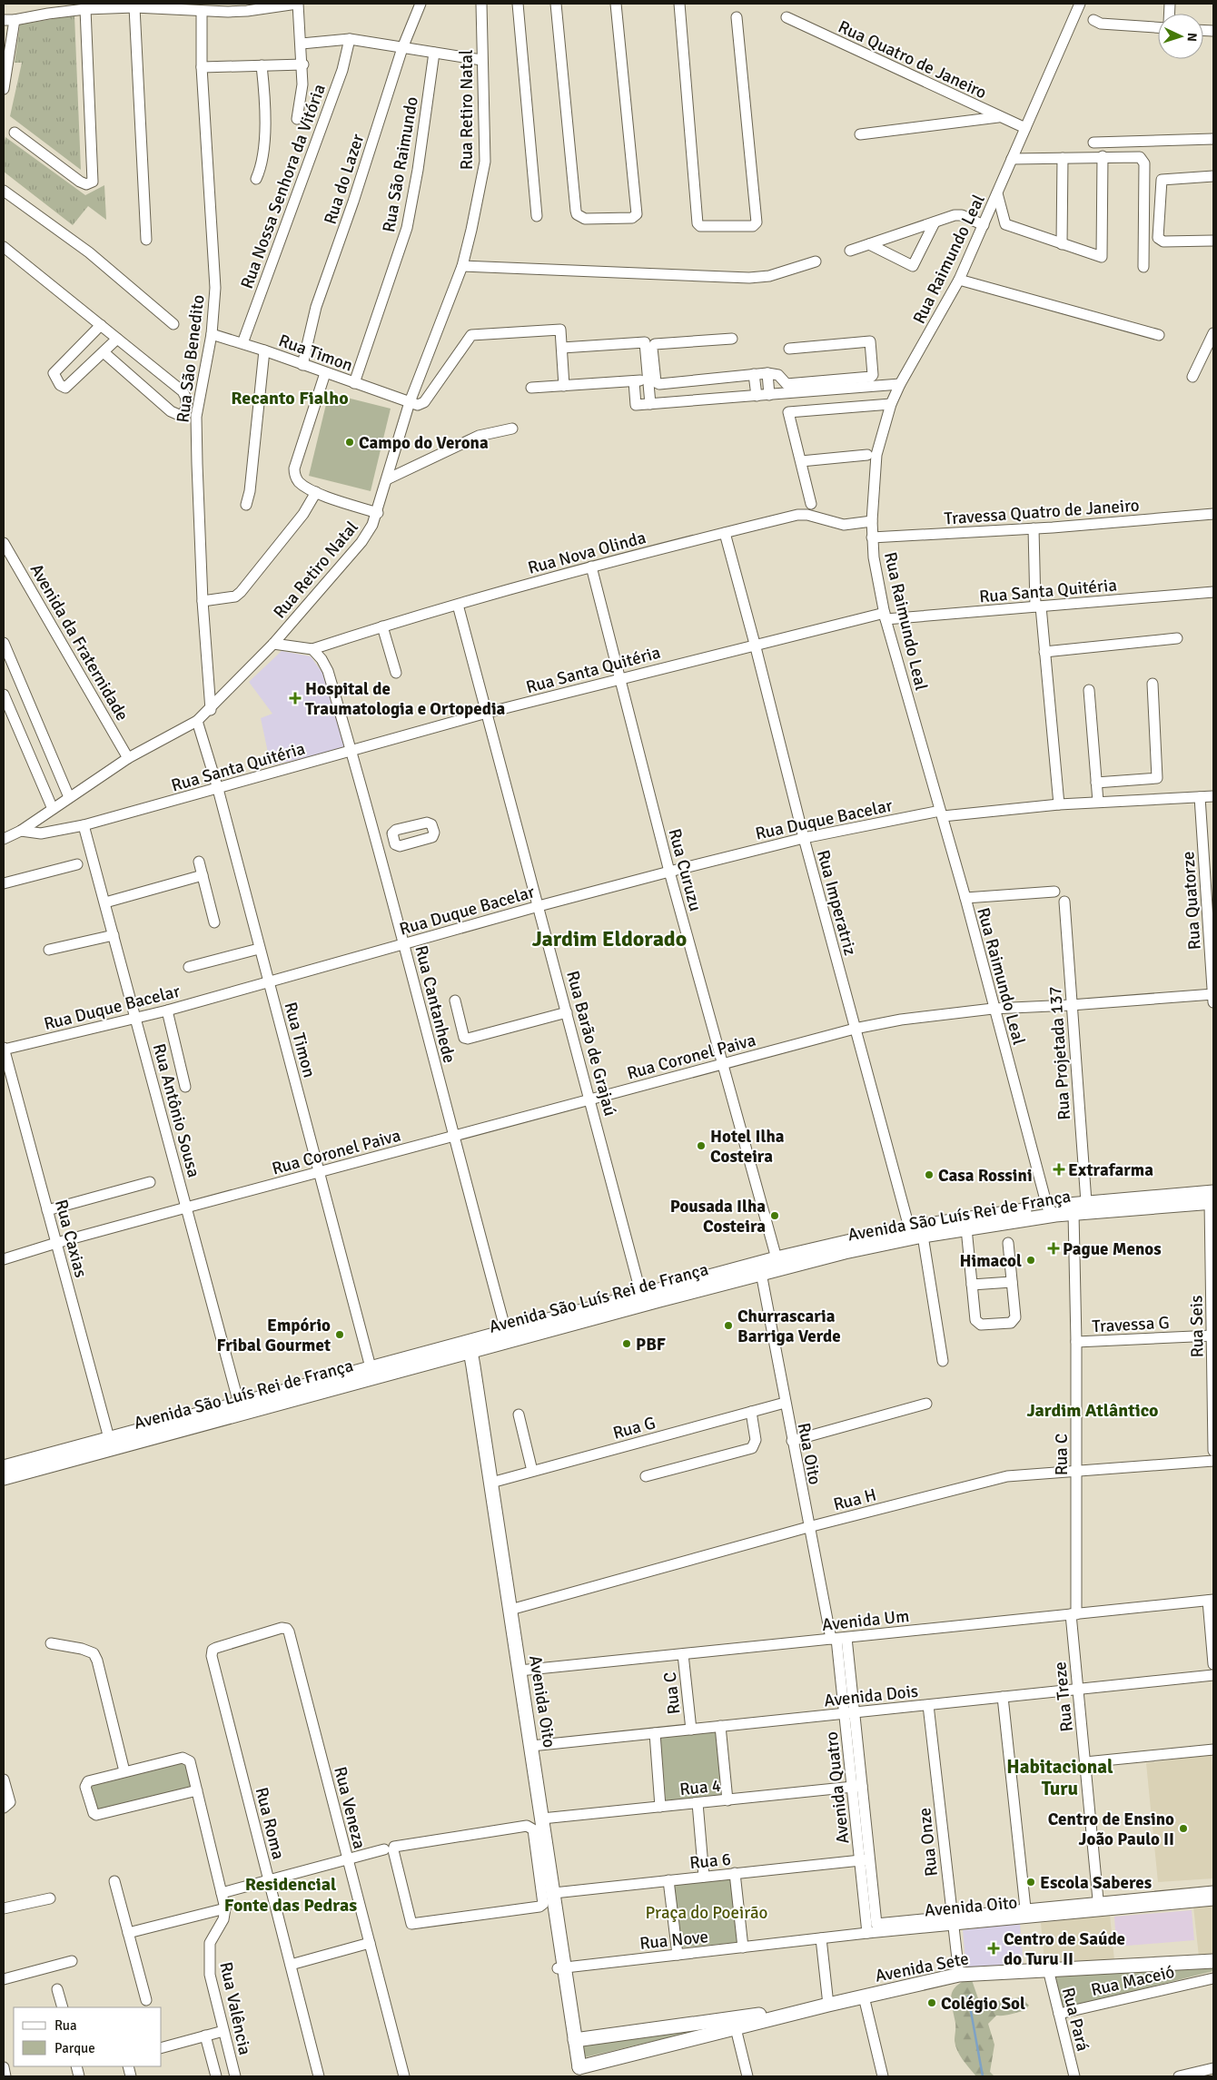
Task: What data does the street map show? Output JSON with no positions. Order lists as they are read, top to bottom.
{
  "streets": {
    "main road": ["Avenida São Luís Rei de França", "Avenida Oito", "Avenida Sete"],
    "street": [
      "Rua Quatro de Janeiro",
      "Rua Retiro Natal",
      "Rua São Raimundo",
      "Rua do Lazer",
      "Rua Nossa Senhora da Vitória",
      "Rua Raimundo Leal",
      "Rua Timon",
      "Rua São Benedito",
      "Travessa Quatro de Janeiro",
      "Rua Nova Olinda",
      "Rua Santa Quitéria",
      "Avenida da Fraternidade",
      "Rua Duque Bacelar",
      "Rua Curuzu",
      "Rua Quatorze",
      "Rua Imperatriz",
      "Rua Cantanhede",
      "Rua Barão de Grajaú",
      "Rua Projetada 137",
      "Rua Coronel Paiva",
      "Rua Antônio Sousa",
      "Rua Caxias",
      "Travessa G",
      "Rua Seis",
      "Rua G",
      "Rua Oito",
      "Rua C",
      "Rua H",
      "Avenida Um",
      "Avenida Dois",
      "Rua Treze",
      "Rua 4",
      "Avenida Quatro",
      "Rua Veneza",
      "Rua Roma",
      "Rua Onze",
      "Rua 6",
      "Rua Nove",
      "Rua Maceió",
      "Rua Valência",
      "Rua Pará"
    ]
  },
  "crossings": [
    ["Rua Quatro de Janeiro", "Rua Raimundo Leal"],
    ["Rua Retiro Natal", "Rua Timon"],
    ["Rua Retiro Natal", "Rua São Benedito"],
    ["Rua Retiro Natal", "Rua Santa Quitéria"],
    ["Rua Retiro Natal", "Avenida da Fraternidade"],
    ["Rua São Raimundo", "Rua Timon"],
    ["Rua do Lazer", "Rua Timon"],
    ["Rua Nossa Senhora da Vitória", "Rua Timon"],
    ["Rua Raimundo Leal", "Travessa Quatro de Janeiro"],
    ["Rua Raimundo Leal", "Rua Nova Olinda"],
    ["Rua Raimundo Leal", "Rua Santa Quitéria"],
    ["Rua Raimundo Leal", "Rua Duque Bacelar"],
    ["Rua Raimundo Leal", "Rua Coronel Paiva"],
    ["Rua Raimundo Leal", "Avenida São Luís Rei de França"],
    ["Rua Timon", "Rua São Benedito"],
    ["Rua Timon", "Rua Santa Quitéria"],
    ["Rua Timon", "Rua Duque Bacelar"],
    ["Rua Timon", "Rua Coronel Paiva"],
    ["Rua Timon", "Avenida São Luís Rei de França"],
    ["Rua Nova Olinda", "Rua Curuzu"],
    ["Rua Nova Olinda", "Rua Imperatriz"],
    ["Rua Nova Olinda", "Rua Cantanhede"],
    ["Rua Nova Olinda", "Rua Barão de Grajaú"],
    ["Rua Santa Quitéria", "Rua Curuzu"],
    ["Rua Santa Quitéria", "Rua Imperatriz"],
    ["Rua Santa Quitéria", "Rua Cantanhede"],
    ["Rua Santa Quitéria", "Rua Barão de Grajaú"],
    ["Rua Santa Quitéria", "Rua Antônio Sousa"],
    ["Rua Duque Bacelar", "Rua Curuzu"],
    ["Rua Duque Bacelar", "Rua Quatorze"],
    ["Rua Duque Bacelar", "Rua Imperatriz"],
    ["Rua Duque Bacelar", "Rua Cantanhede"],
    ["Rua Duque Bacelar", "Rua Barão de Grajaú"],
    ["Rua Duque Bacelar", "Rua Antônio Sousa"],
    ["Rua Duque Bacelar", "Rua Caxias"],
    ["Rua Curuzu", "Rua Coronel Paiva"],
    ["Rua Curuzu", "Avenida São Luís Rei de França"],
    ["Rua Quatorze", "Rua Coronel Paiva"],
    ["Rua Imperatriz", "Rua Coronel Paiva"],
    ["Rua Imperatriz", "Avenida São Luís Rei de França"],
    ["Rua Cantanhede", "Rua Coronel Paiva"],
    ["Rua Cantanhede", "Avenida São Luís Rei de França"],
    ["Rua Barão de Grajaú", "Rua Coronel Paiva"],
    ["Rua Barão de Grajaú", "Avenida São Luís Rei de França"],
    ["Rua Projetada 137", "Rua Coronel Paiva"],
    ["Rua Projetada 137", "Avenida São Luís Rei de França"],
    ["Rua Coronel Paiva", "Rua Antônio Sousa"],
    ["Rua Coronel Paiva", "Rua Caxias"],
    ["Rua Antônio Sousa", "Avenida São Luís Rei de França"],
    ["Avenida São Luís Rei de França", "Rua Caxias"],
    ["Avenida São Luís Rei de França", "Rua Seis"],
    ["Avenida São Luís Rei de França", "Rua Oito"],
    ["Avenida São Luís Rei de França", "Rua C"],
    ["Avenida São Luís Rei de França", "Avenida Oito"],
    ["Travessa G", "Rua Seis"],
    ["Travessa G", "Rua C"],
    ["Rua G", "Rua Oito"],
    ["Rua G", "Avenida Oito"],
    ["Rua Oito", "Rua H"],
    ["Rua Oito", "Avenida Um"],
    ["Rua Oito", "Avenida Quatro"],
    ["Rua C", "Rua H"],
    ["Rua C", "Avenida Um"],
    ["Rua C", "Avenida Dois"],
    ["Rua C", "Rua Treze"],
    ["Rua H", "Avenida Oito"],
    ["Avenida Um", "Rua Treze"],
    ["Avenida Um", "Avenida Oito"],
    ["Avenida Um", "Avenida Quatro"],
    ["Avenida Dois", "Rua Treze"],
    ["Avenida Dois", "Avenida Oito"],
    ["Avenida Dois", "Avenida Quatro"],
    ["Avenida Dois", "Rua Onze"],
    ["Avenida Oito", "Rua 4"],
    ["Avenida Oito", "Avenida Quatro"],
    ["Avenida Oito", "Rua Onze"],
    ["Avenida Oito", "Rua 6"],
    ["Avenida Oito", "Rua Nove"],
    ["Avenida Oito", "Avenida Sete"],
    ["Rua 4", "Avenida Quatro"],
    ["Avenida Quatro", "Rua 6"],
    ["Avenida Quatro", "Rua Nove"],
    ["Rua Veneza", "Rua Roma"],
    ["Rua Onze", "Avenida Sete"],
    ["Avenida Sete", "Rua Pará"],
    ["Rua Maceió", "Rua Pará"]
  ],
  "districts": [
    "Recanto Fialho",
    "Jardim Eldorado",
    "Jardim Atlântico",
    "Habitacional Turu",
    "Residencial Fonte das Pedras"
  ],
  "parks": ["Praça do Poeirão"],
  "places": {
    "other": [
      "Campo do Verona",
      "Hotel Ilha Costeira",
      "Casa Rossini",
      "Pousada Ilha Costeira",
      "Himacol",
      "Churrascaria Barriga Verde",
      "Empório Fribal Gourmet",
      "PBF",
      "Centro de Ensino João Paulo II",
      "Escola Saberes",
      "Colégio Sol"
    ],
    "health": [
      "Hospital de Traumatologia e Ortopedia",
      "Extrafarma",
      "Pague Menos",
      "Centro de Saúde do Turu II"
    ]
  },
  "legend": ["Rua", "Parque"],
  "north": "right"
}
